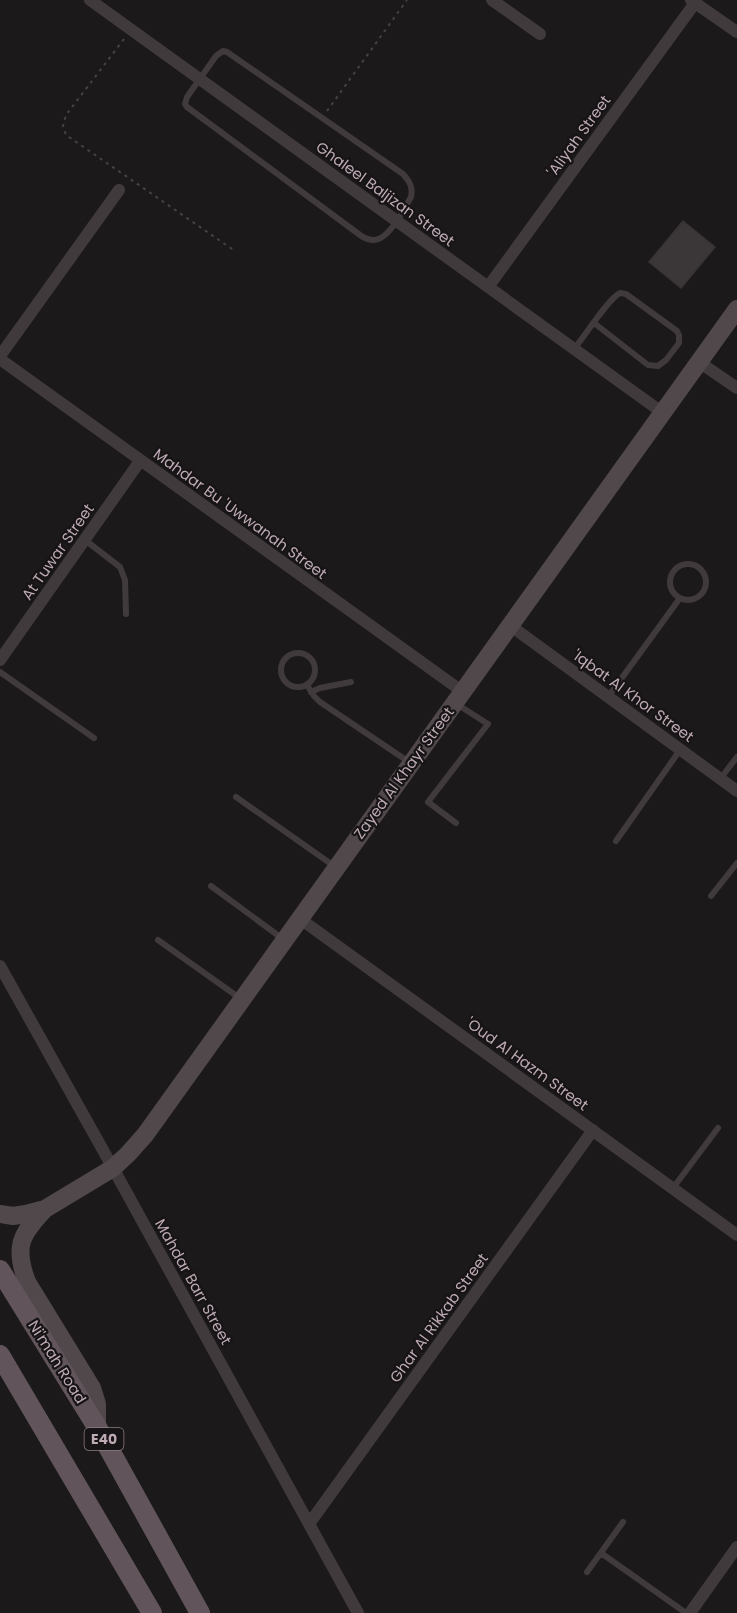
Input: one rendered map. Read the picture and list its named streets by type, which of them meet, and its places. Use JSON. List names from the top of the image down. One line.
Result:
{"streets":{"main road":["Ni'mah Road","E40"],"street":["'Aliyah Street","Ghaleel Baljizan Street","Mahdar Bu 'Uwwanah Street","At Tuwar Street","'Iqbat Al Khor Street","Zayed Al Khayr Street","'Oud Al Hazm Street","Mahdar Barr Street","Ghar Al Rikkab Street"]},"crossings":[["'Aliyah Street","Ghaleel Baljizan Street"],["Ghaleel Baljizan Street","Zayed Al Khayr Street"],["Mahdar Bu 'Uwwanah Street","At Tuwar Street"],["Mahdar Bu 'Uwwanah Street","Zayed Al Khayr Street"],["'Iqbat Al Khor Street","Zayed Al Khayr Street"],["Zayed Al Khayr Street","'Oud Al Hazm Street"],["Zayed Al Khayr Street","Mahdar Barr Street"],["'Oud Al Hazm Street","Ghar Al Rikkab Street"],["Mahdar Barr Street","Ghar Al Rikkab Street"]]}
